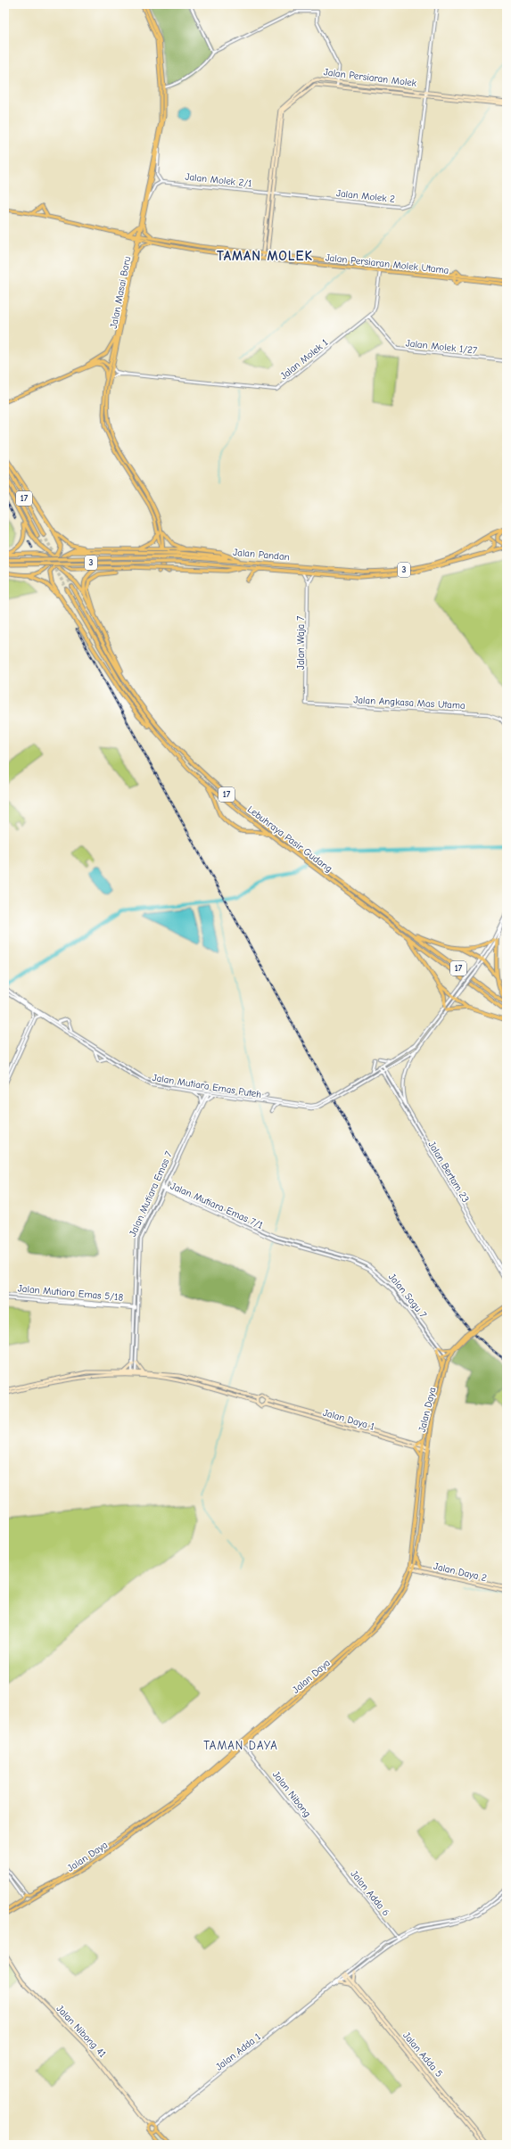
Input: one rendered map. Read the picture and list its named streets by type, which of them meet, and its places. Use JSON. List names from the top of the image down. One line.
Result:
{"streets":{"highway":["17","Jalan Pandan","3","Lebuhraya Pasir Gudang"],"main road":["Jalan Persiaran Molek","Jalan Persiaran Molek Utama","Jalan Masai Baru","Jalan Daya","Jalan Daya 1","Jalan Daya 2","Jalan Nibong 41","Jalan Adda 5"],"street":["Jalan Molek 2/1","Jalan Molek 2","Jalan Molek 1/27","Jalan Molek 1","Jalan Waja 7","Jalan Angkasa Mas Utama","Jalan Mutiara Emas Puteh","Jalan Bertam 23","Jalan Mutiara Emas 7","Jalan Mutiara Emas 7/1","Jalan Mutiara Emas 5/18","Jalan Sagu 7","Jalan Nibong","Jalan Adda 6","Jalan Adda 1"]},"crossings":[["Jalan Persiaran Molek","Jalan Molek 2/1"],["Jalan Persiaran Molek","Jalan Molek 2"],["Jalan Persiaran Molek","Jalan Persiaran Molek Utama"],["Jalan Molek 2/1","Jalan Molek 2"],["Jalan Persiaran Molek Utama","Jalan Masai Baru"],["Jalan Persiaran Molek Utama","Jalan Molek 1"],["Jalan Masai Baru","Jalan Molek 1"],["Jalan Molek 1/27","Jalan Molek 1"],["Jalan Waja 7","Jalan Angkasa Mas Utama"],["Jalan Mutiara Emas Puteh","Jalan Bertam 23"],["Jalan Mutiara Emas Puteh","Jalan Mutiara Emas 7"],["Jalan Mutiara Emas 7","Jalan Mutiara Emas 7/1"],["Jalan Mutiara Emas 7","Jalan Mutiara Emas 5/18"],["Jalan Mutiara Emas 7/1","Jalan Sagu 7"],["Jalan Daya","Jalan Daya 1"],["Jalan Daya","Jalan Daya 2"],["Jalan Daya","Jalan Nibong"],["Jalan Nibong","Jalan Adda 6"],["Jalan Adda 6","Jalan Adda 1"],["Jalan Adda 1","Jalan Adda 5"]],"districts":["TAMAN MOLEK","TAMAN DAYA"]}
